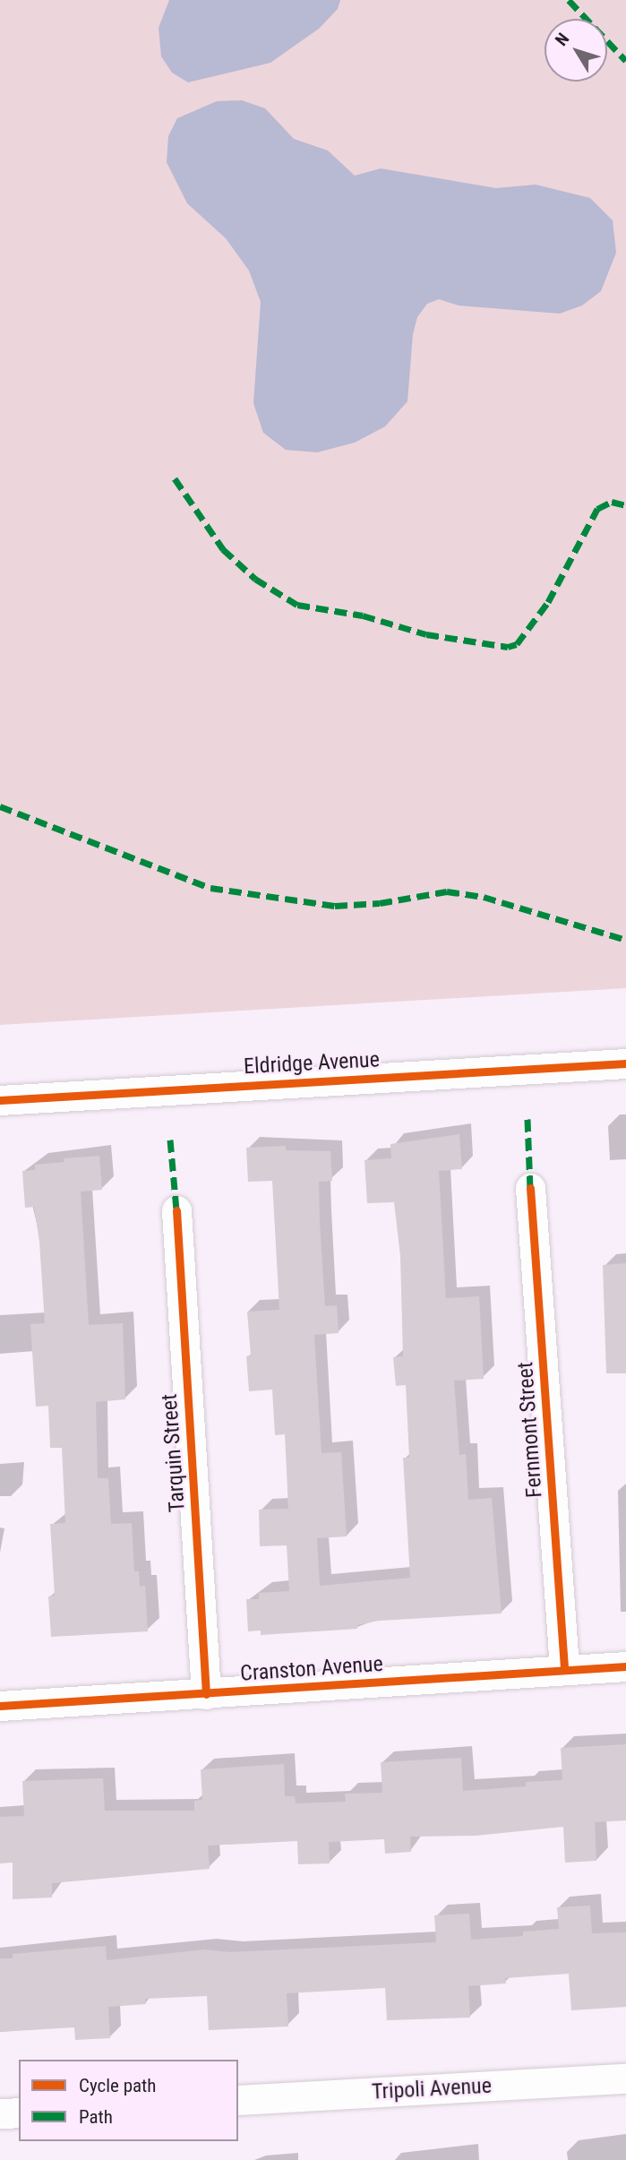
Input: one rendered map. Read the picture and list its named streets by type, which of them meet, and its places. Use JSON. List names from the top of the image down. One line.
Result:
{"streets":{"street":["Eldridge Avenue","Fernmont Street","Tarquin Street","Cranston Avenue","Tripoli Avenue"]},"crossings":[["Fernmont Street","Cranston Avenue"],["Tarquin Street","Cranston Avenue"]],"legend":["Cycle path","Path"],"north":"top left"}
